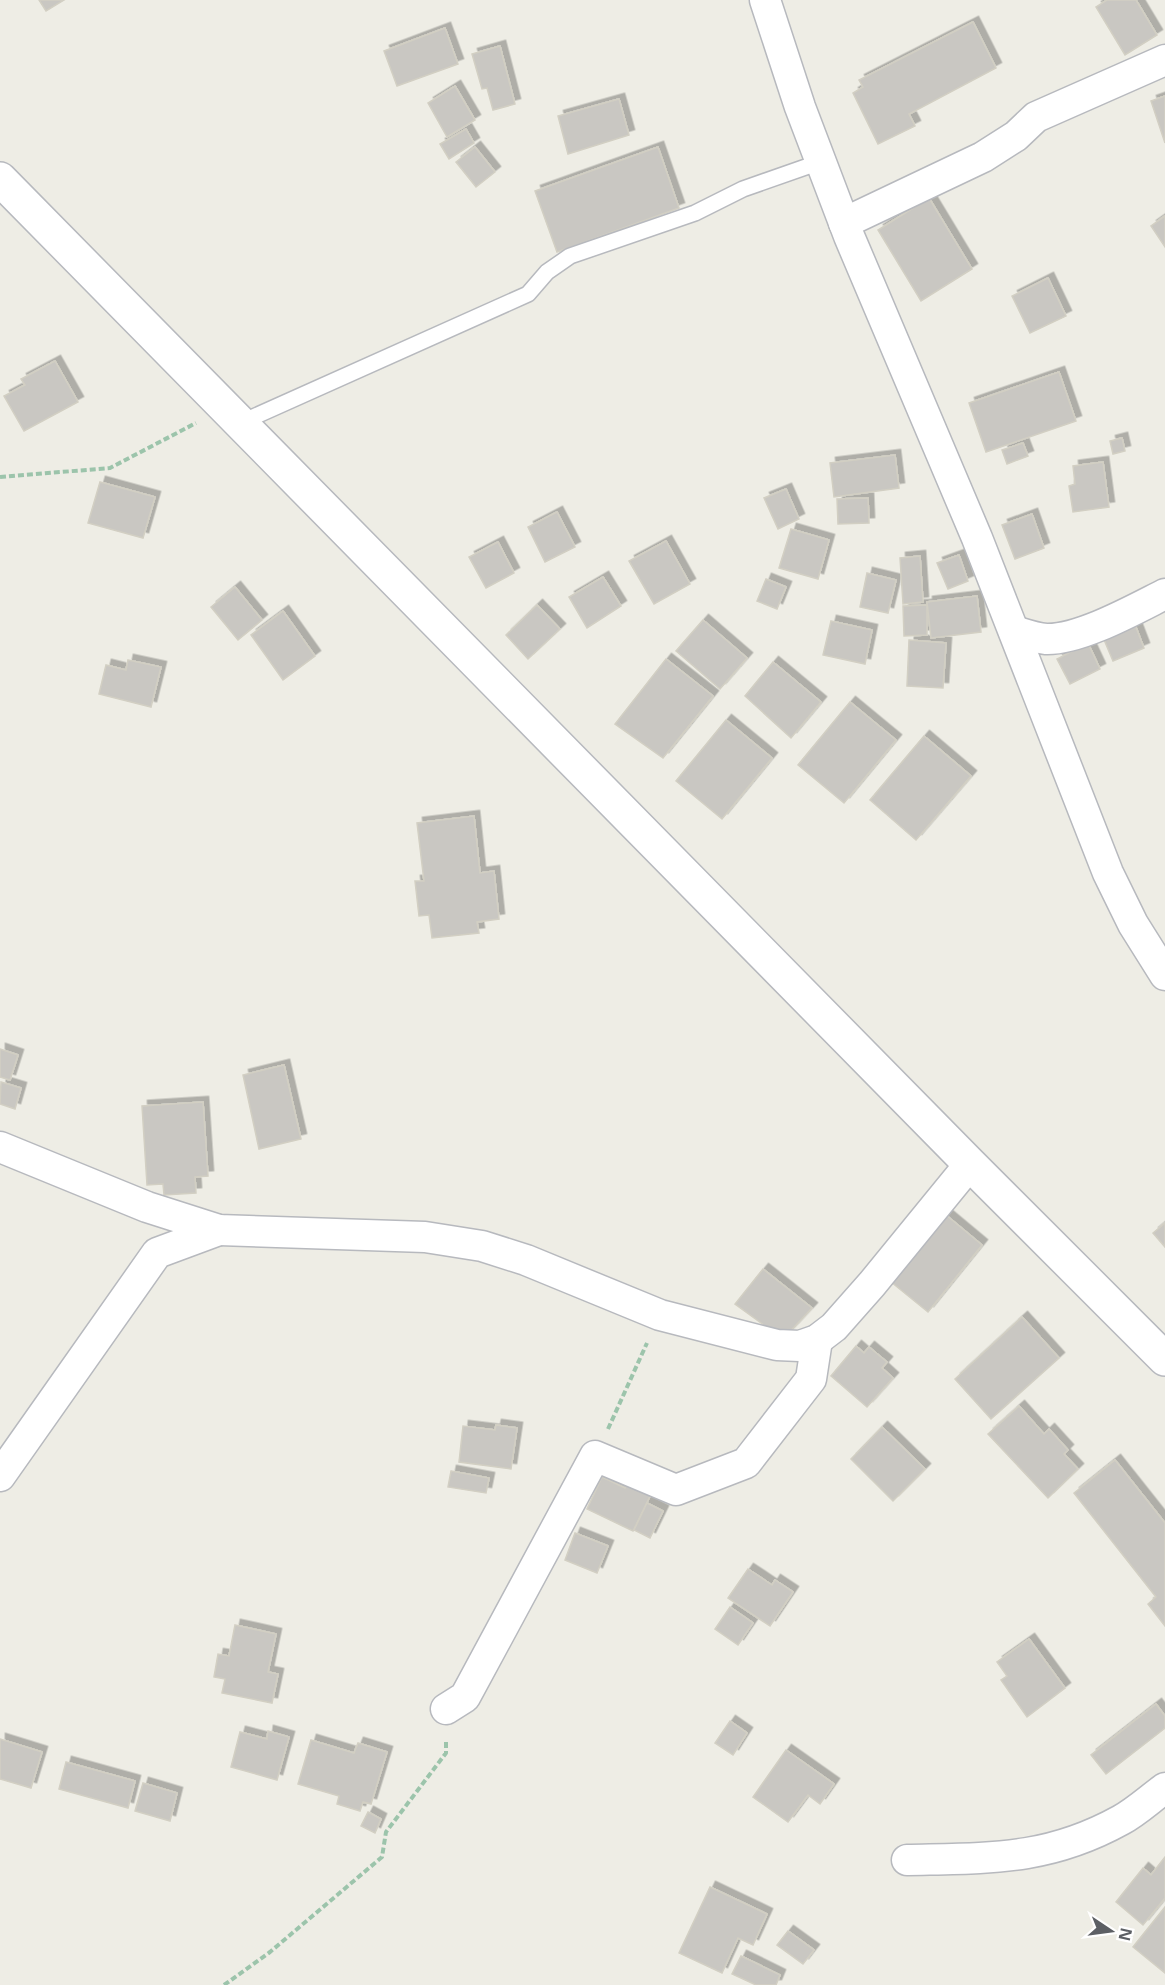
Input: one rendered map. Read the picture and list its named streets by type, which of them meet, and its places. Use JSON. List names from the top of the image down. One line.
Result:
{"north":"right"}
